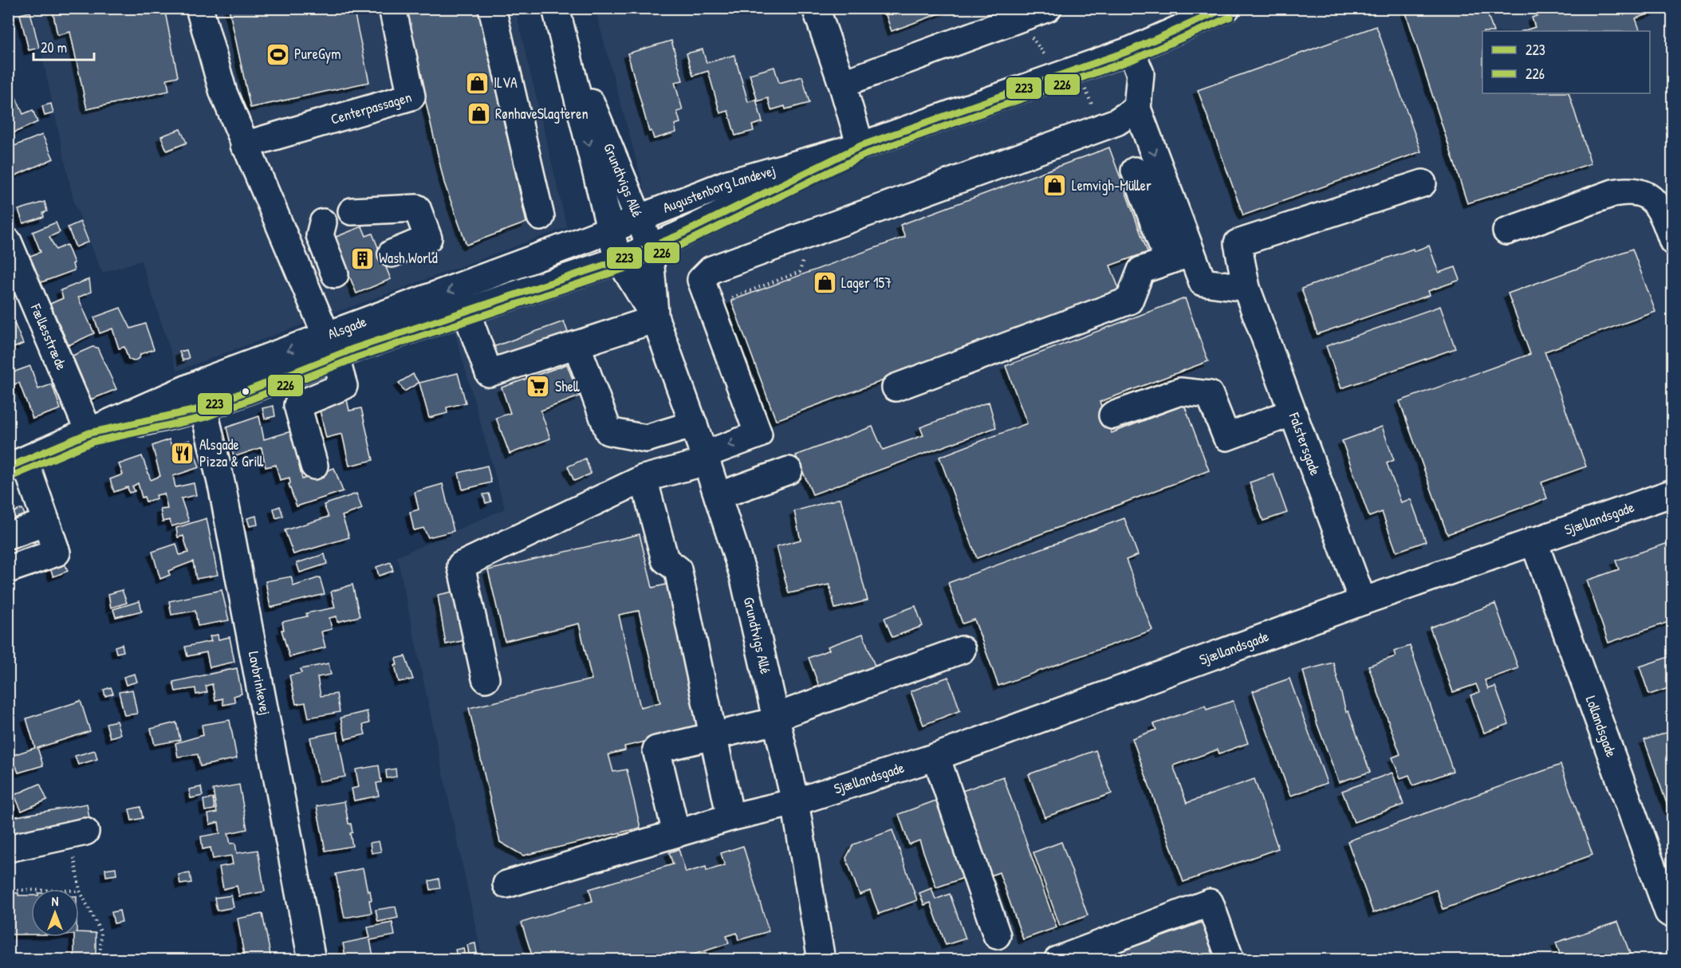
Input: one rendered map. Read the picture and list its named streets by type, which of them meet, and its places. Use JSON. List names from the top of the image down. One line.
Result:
{"streets":{"street":["Centerpassagen","Grundtvigs Allé","Augustenborg Landevej","Alsgade","Fællesstræde","Falstersgade","Sjællandsgade","Lavbrinkevej","Lollandsgade"]},"crossings":[["Grundtvigs Allé","Augustenborg Landevej"],["Grundtvigs Allé","Alsgade"],["Grundtvigs Allé","Sjællandsgade"],["Augustenborg Landevej","Alsgade"],["Alsgade","Fællesstræde"],["Alsgade","Lavbrinkevej"],["Falstersgade","Sjællandsgade"],["Sjællandsgade","Lollandsgade"]],"places":{"sports":["PureGym"],"shop":["ILVA","RønhaveSlagteren","Lemvigh-Müller","Lager 157"],"building":["Wash World"],"supermarket":["Shell"],"restaurant":["Alsgade Pizza & Grill"]},"lines":["transit line 223","transit line 226"],"legend":["223","226"],"scale_bar":"20 m","north":"top"}
